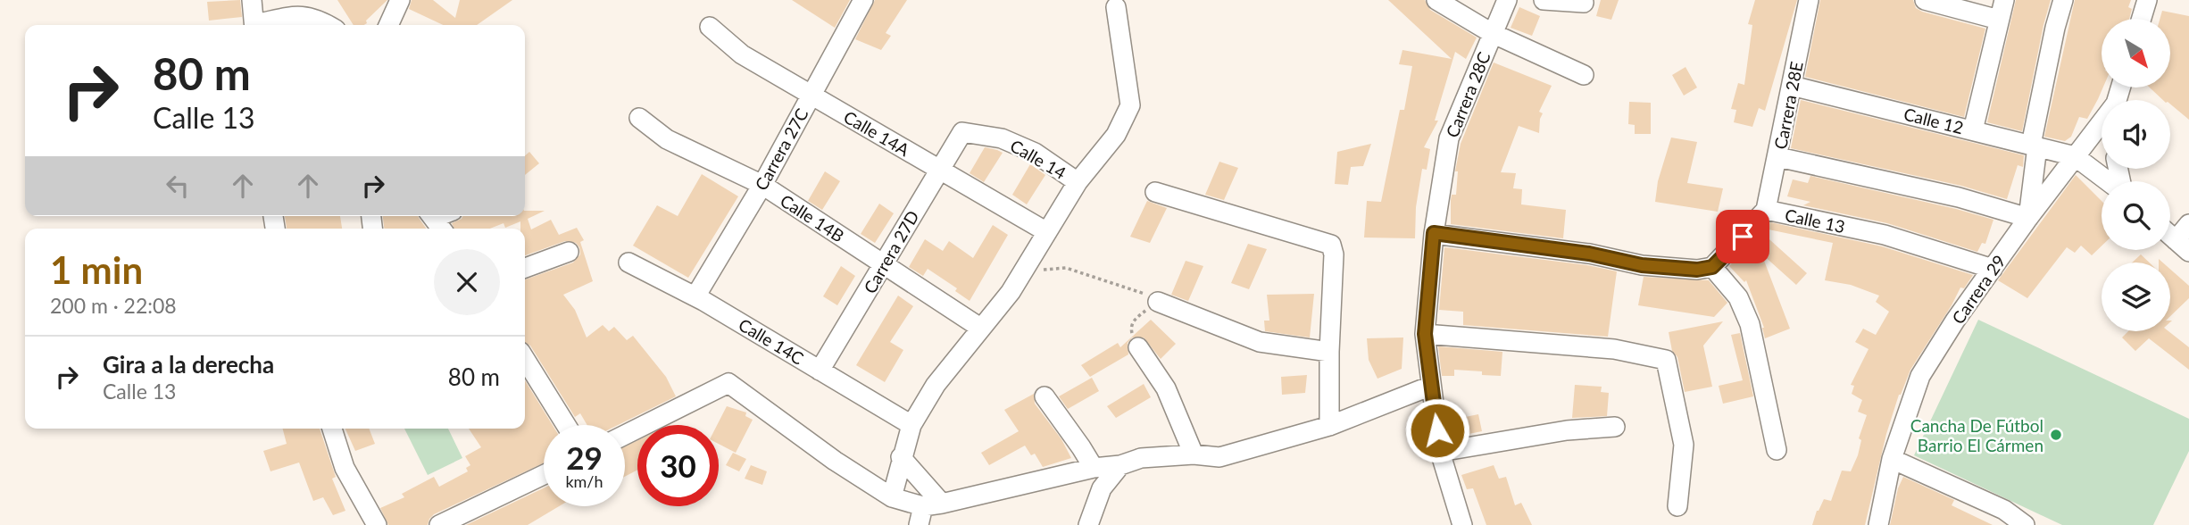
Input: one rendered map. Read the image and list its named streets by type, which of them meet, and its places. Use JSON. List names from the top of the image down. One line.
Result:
{"streets":{"street":["Carrera 28C","Carrera 28E","Calle 12","Calle 14A","Carrera 27C","Calle 14","Calle 14B","Calle 13","Carrera 27D","Carrera 29","Calle 14C"]},"crossings":[["Carrera 28E","Calle 12"],["Carrera 28E","Calle 13"],["Calle 12","Carrera 29"],["Calle 14A","Carrera 27C"],["Calle 14A","Carrera 27D"],["Carrera 27C","Calle 14B"],["Carrera 27C","Calle 14C"],["Calle 14","Carrera 27D"],["Calle 14B","Carrera 27D"],["Calle 13","Carrera 29"],["Carrera 27D","Calle 14C"]],"places":["Cancha De Fútbol Barrio El Cármen"],"north":"bottom right","page":{"turn":["80 m","Calle 13"],"heading":["1 min","200 m · 22:08"],"list":[{"name":"Gira a la derecha","note":"Calle 13","value":"80 m"}],"speed":"29 km/h","limit":"30"}}
